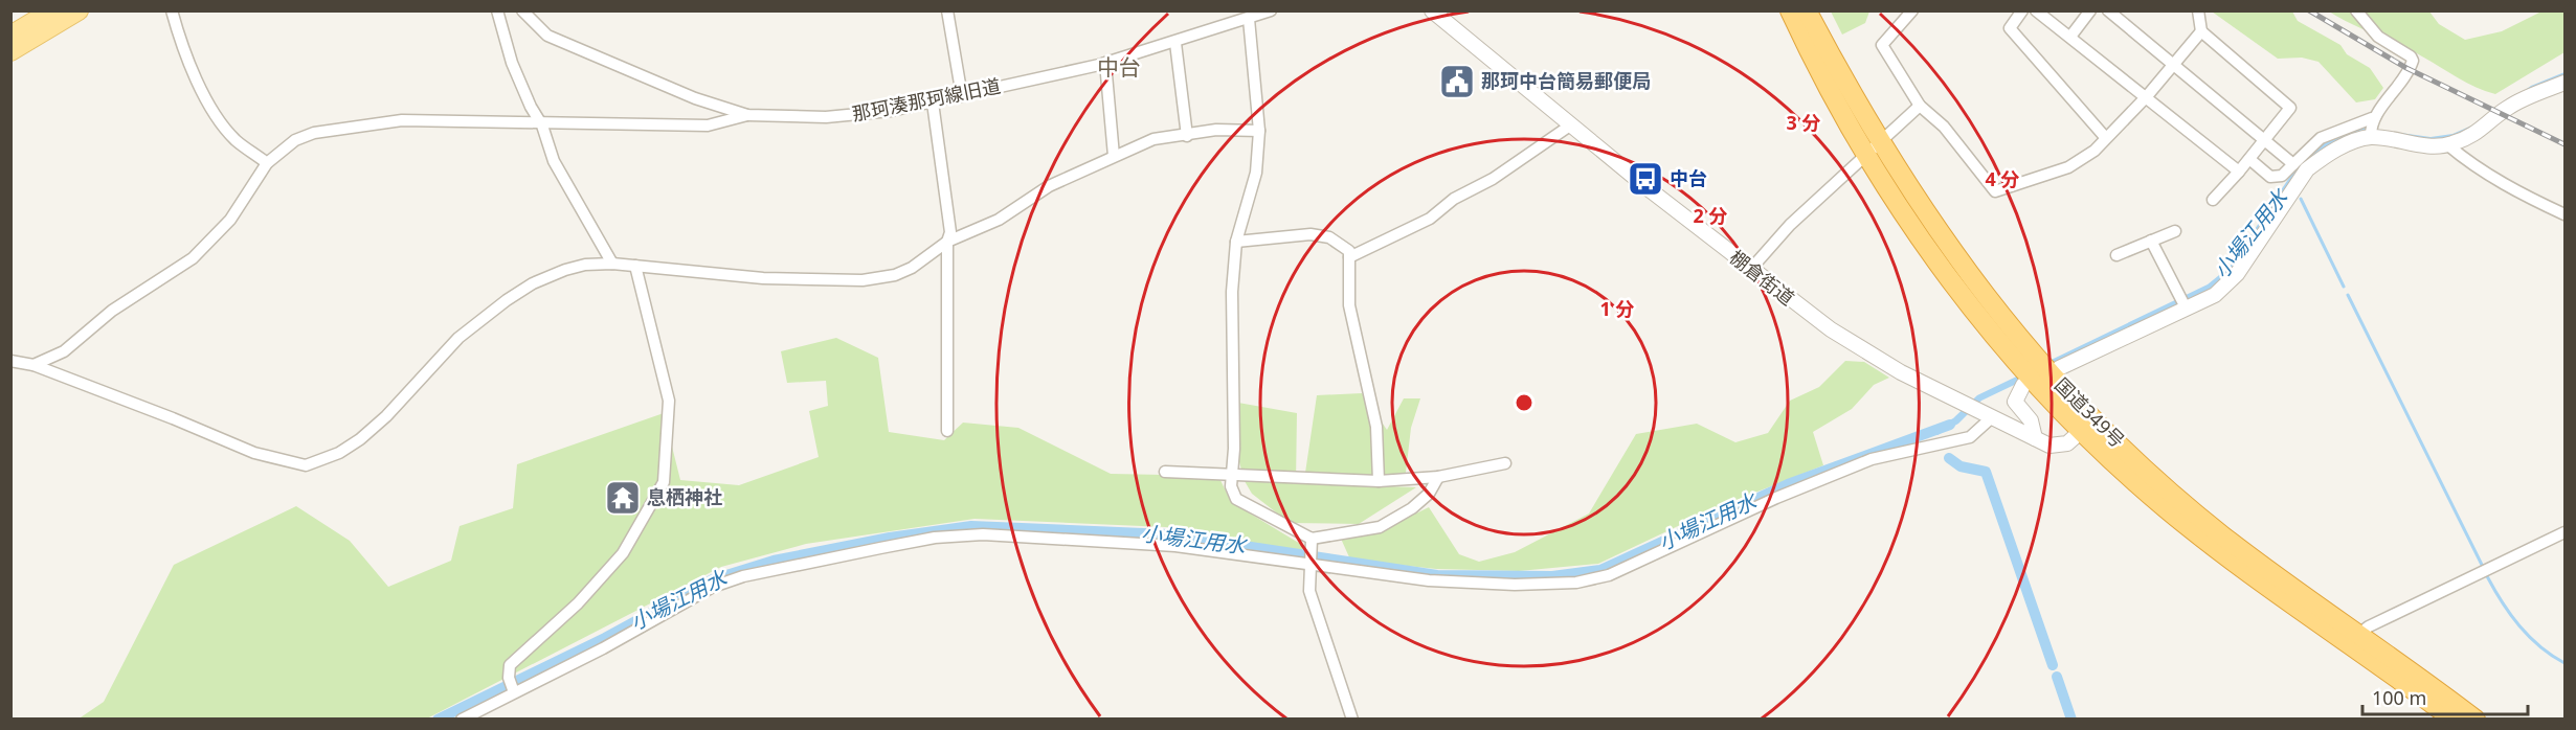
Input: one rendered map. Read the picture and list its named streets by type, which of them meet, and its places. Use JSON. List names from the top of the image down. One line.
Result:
{"streets":{"highway":["国道349号"],"street":["那珂湊那珂線旧道","棚倉街道"]},"crossings":[["棚倉街道","国道349号"]],"districts":["中台"],"water":["小場江用水"],"places":{"public building":["那珂中台簡易郵便局"],"bus stop":["中台"],"temple":["息栖神社"]},"scale_bar":"100 m","rings":["3 分","4 分","2 分","1 分"]}
